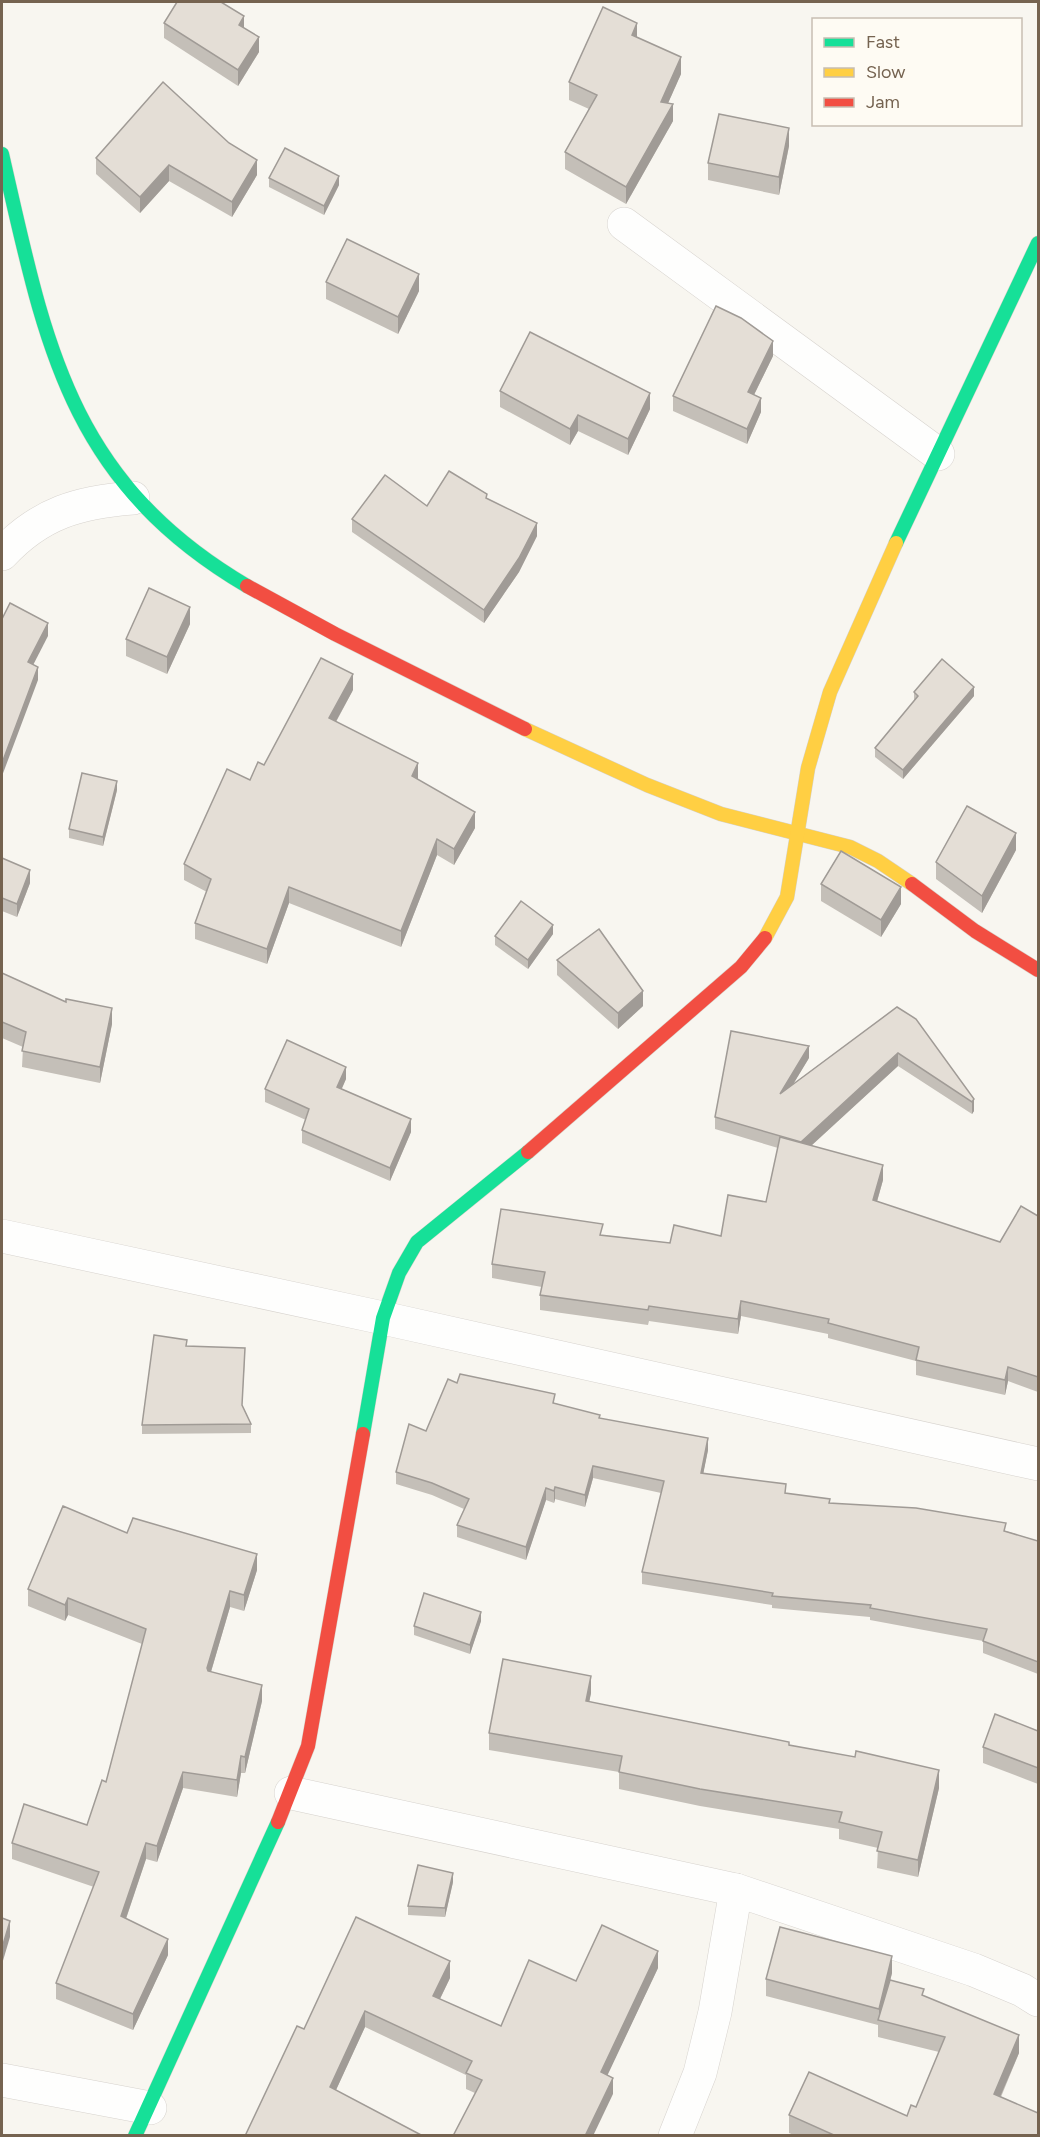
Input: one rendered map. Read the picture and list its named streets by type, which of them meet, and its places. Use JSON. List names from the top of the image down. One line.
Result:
{"legend":["Fast","Slow","Jam"]}
